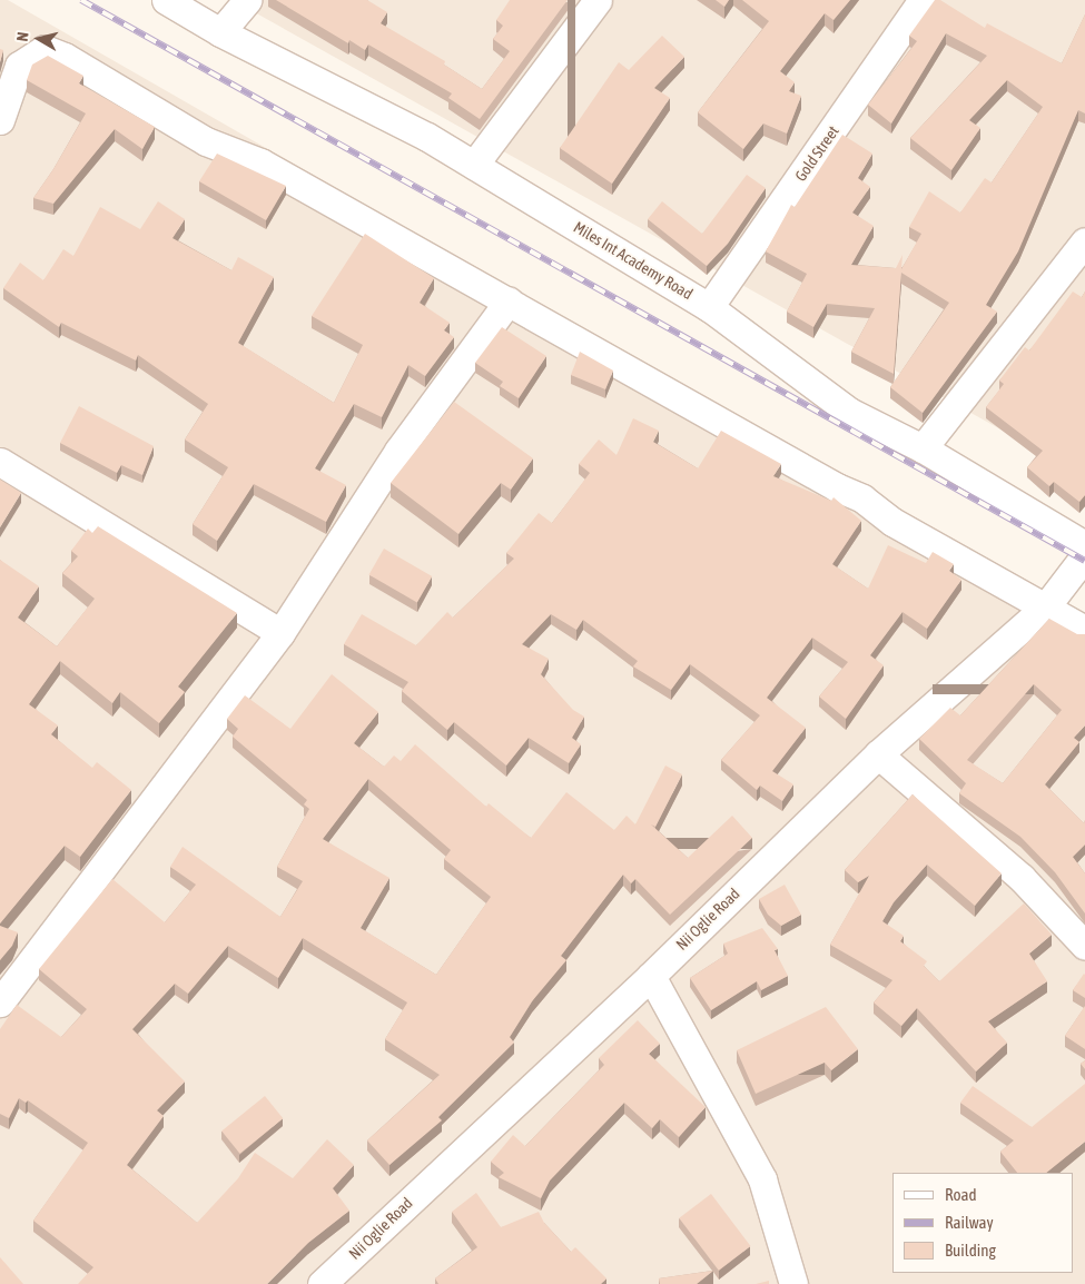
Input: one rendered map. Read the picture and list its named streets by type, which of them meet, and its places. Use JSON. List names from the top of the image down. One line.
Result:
{"streets":{"street":["Gold Street","Miles Int Academy Road","Nii Oglie Road"]},"crossings":[["Gold Street","Miles Int Academy Road"],["Miles Int Academy Road","Nii Oglie Road"]],"legend":["Road","Railway","Building"],"north":"left"}
